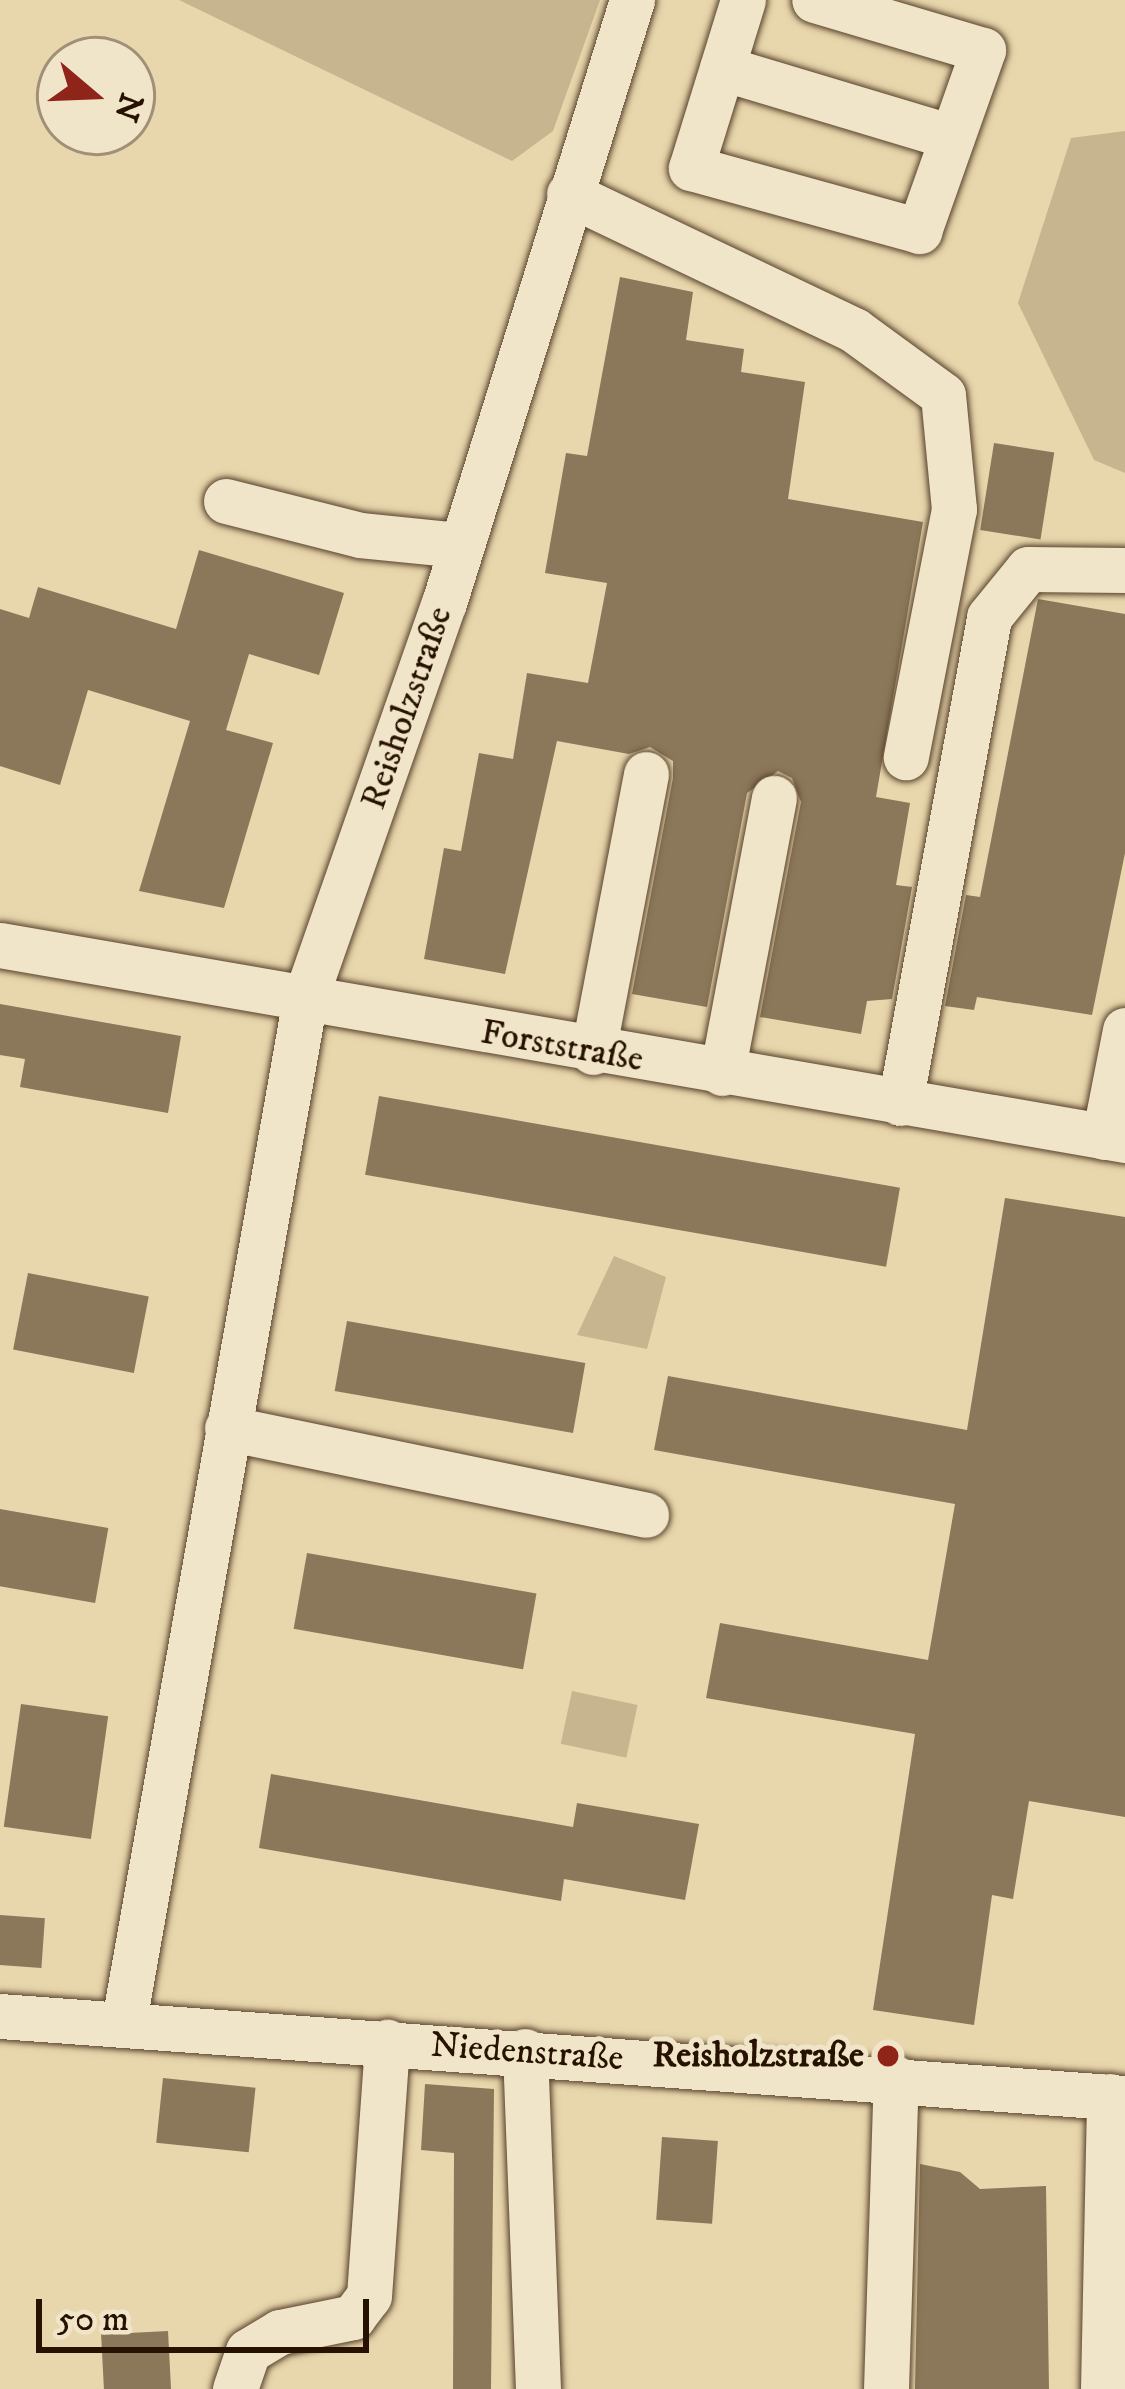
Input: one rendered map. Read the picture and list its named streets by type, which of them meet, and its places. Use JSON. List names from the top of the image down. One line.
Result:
{"streets":{"street":["Reisholzstraße","Forststraße","Niedenstraße"]},"crossings":[["Reisholzstraße","Forststraße"],["Reisholzstraße","Niedenstraße"]],"places":["Reisholzstraße"],"scale_bar":"50 m","north":"right"}
